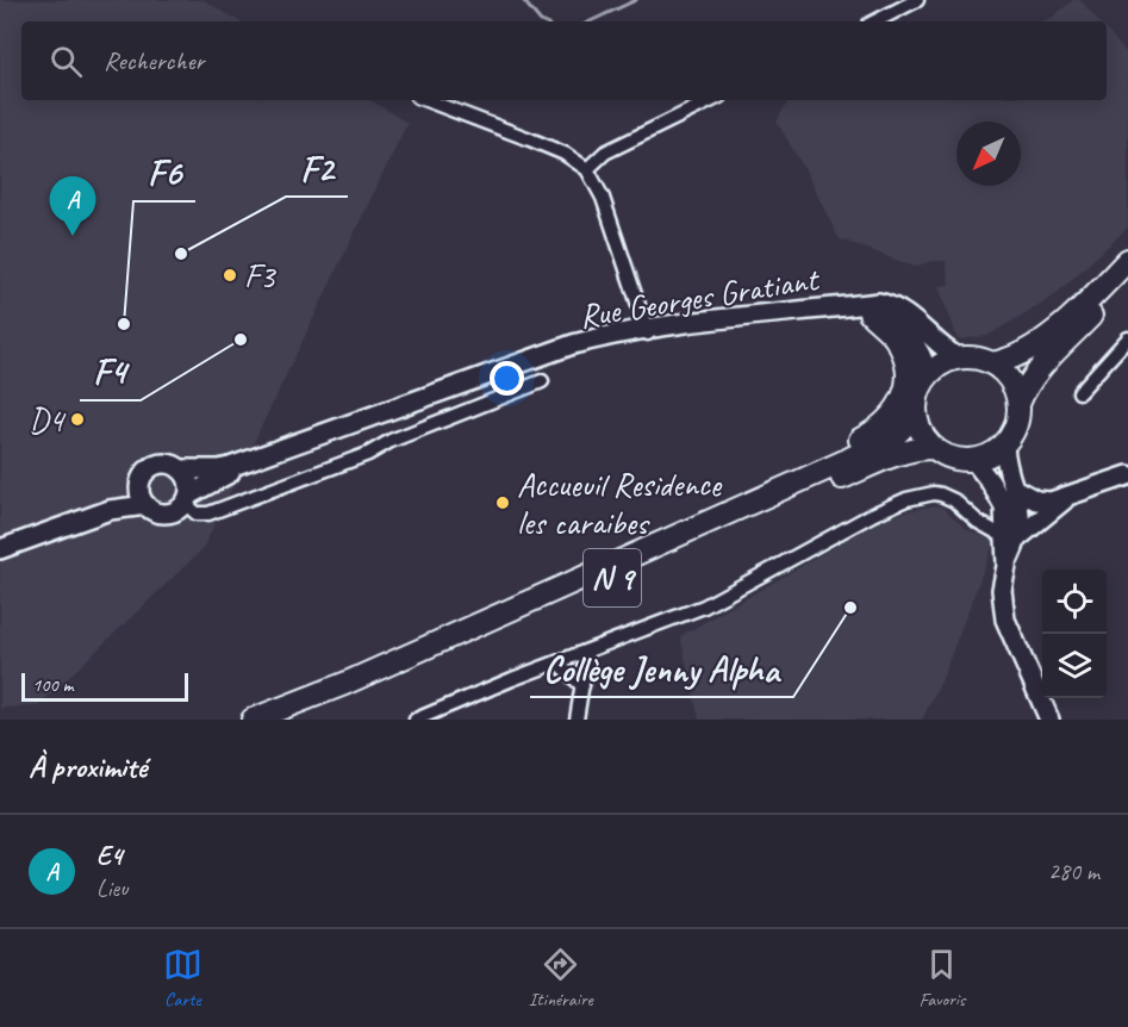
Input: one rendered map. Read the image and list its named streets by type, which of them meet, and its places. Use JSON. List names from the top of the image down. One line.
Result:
{"streets":{"main road":["Rue Georges Gratiant","N 9"]},"crossings":[["Rue Georges Gratiant","N 9"]],"places":["F2","F3","F6","F4","D4","Accueuil Residence les caraibes","Collège Jenny Alpha"],"scale_bar":"100 m","north":"bottom left","page":{"search":"Rechercher","pins":"A","scale":"100 m","heading":"À proximité","list":[{"mark":"A","name":"E4","note":"Lieu","value":"280 m"}],"nav":["Carte","Itinéraire","Favoris"]}}
